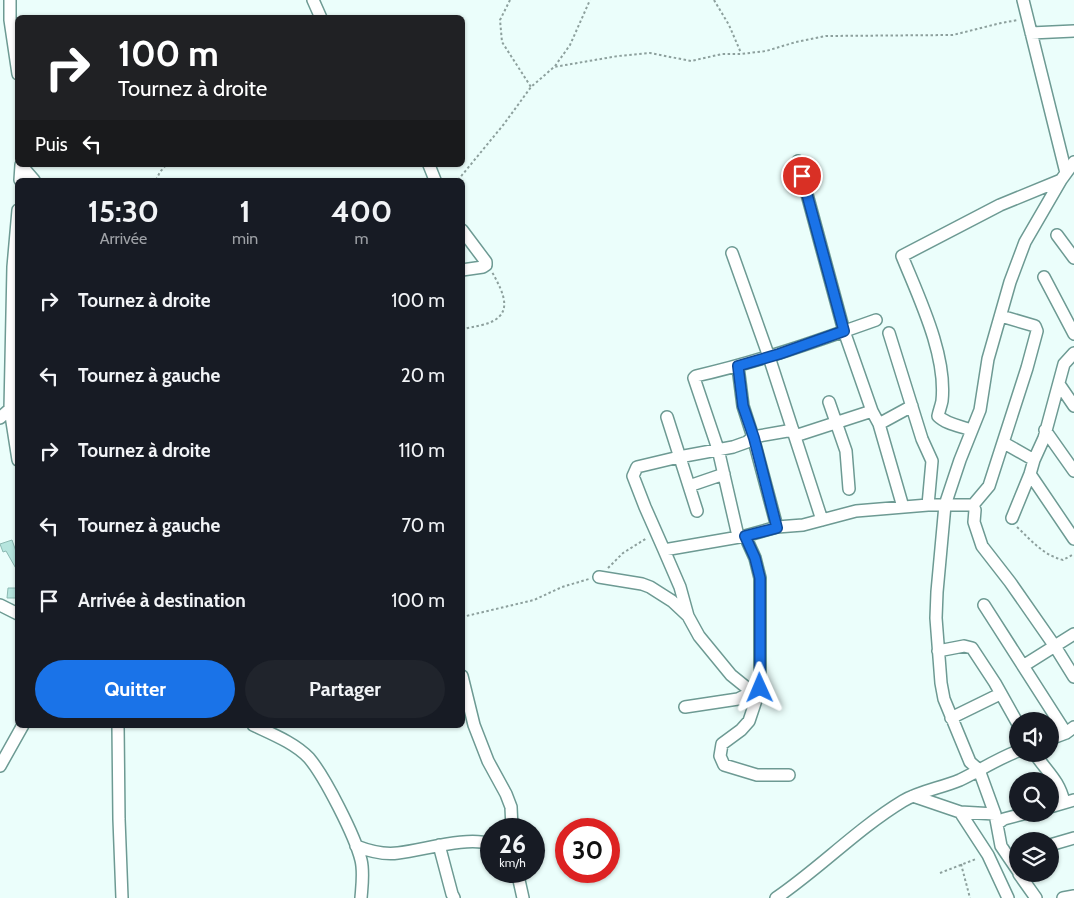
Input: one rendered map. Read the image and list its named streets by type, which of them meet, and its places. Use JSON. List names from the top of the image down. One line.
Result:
{"page":{"turn":["100 m","Tournez à droite"],"then":"Puis","eta":["15:30","Arrivée","1","min","400","m"],"list":[{"name":"Tournez à droite","value":"100 m"},{"name":"Tournez à gauche","value":"20 m"},{"name":"Tournez à droite","value":"110 m"},{"name":"Tournez à gauche","value":"70 m"},{"name":"Arrivée à destination","value":"100 m"}],"buttons":["Quitter","Partager"],"speed":"26 km/h","limit":"30"}}
